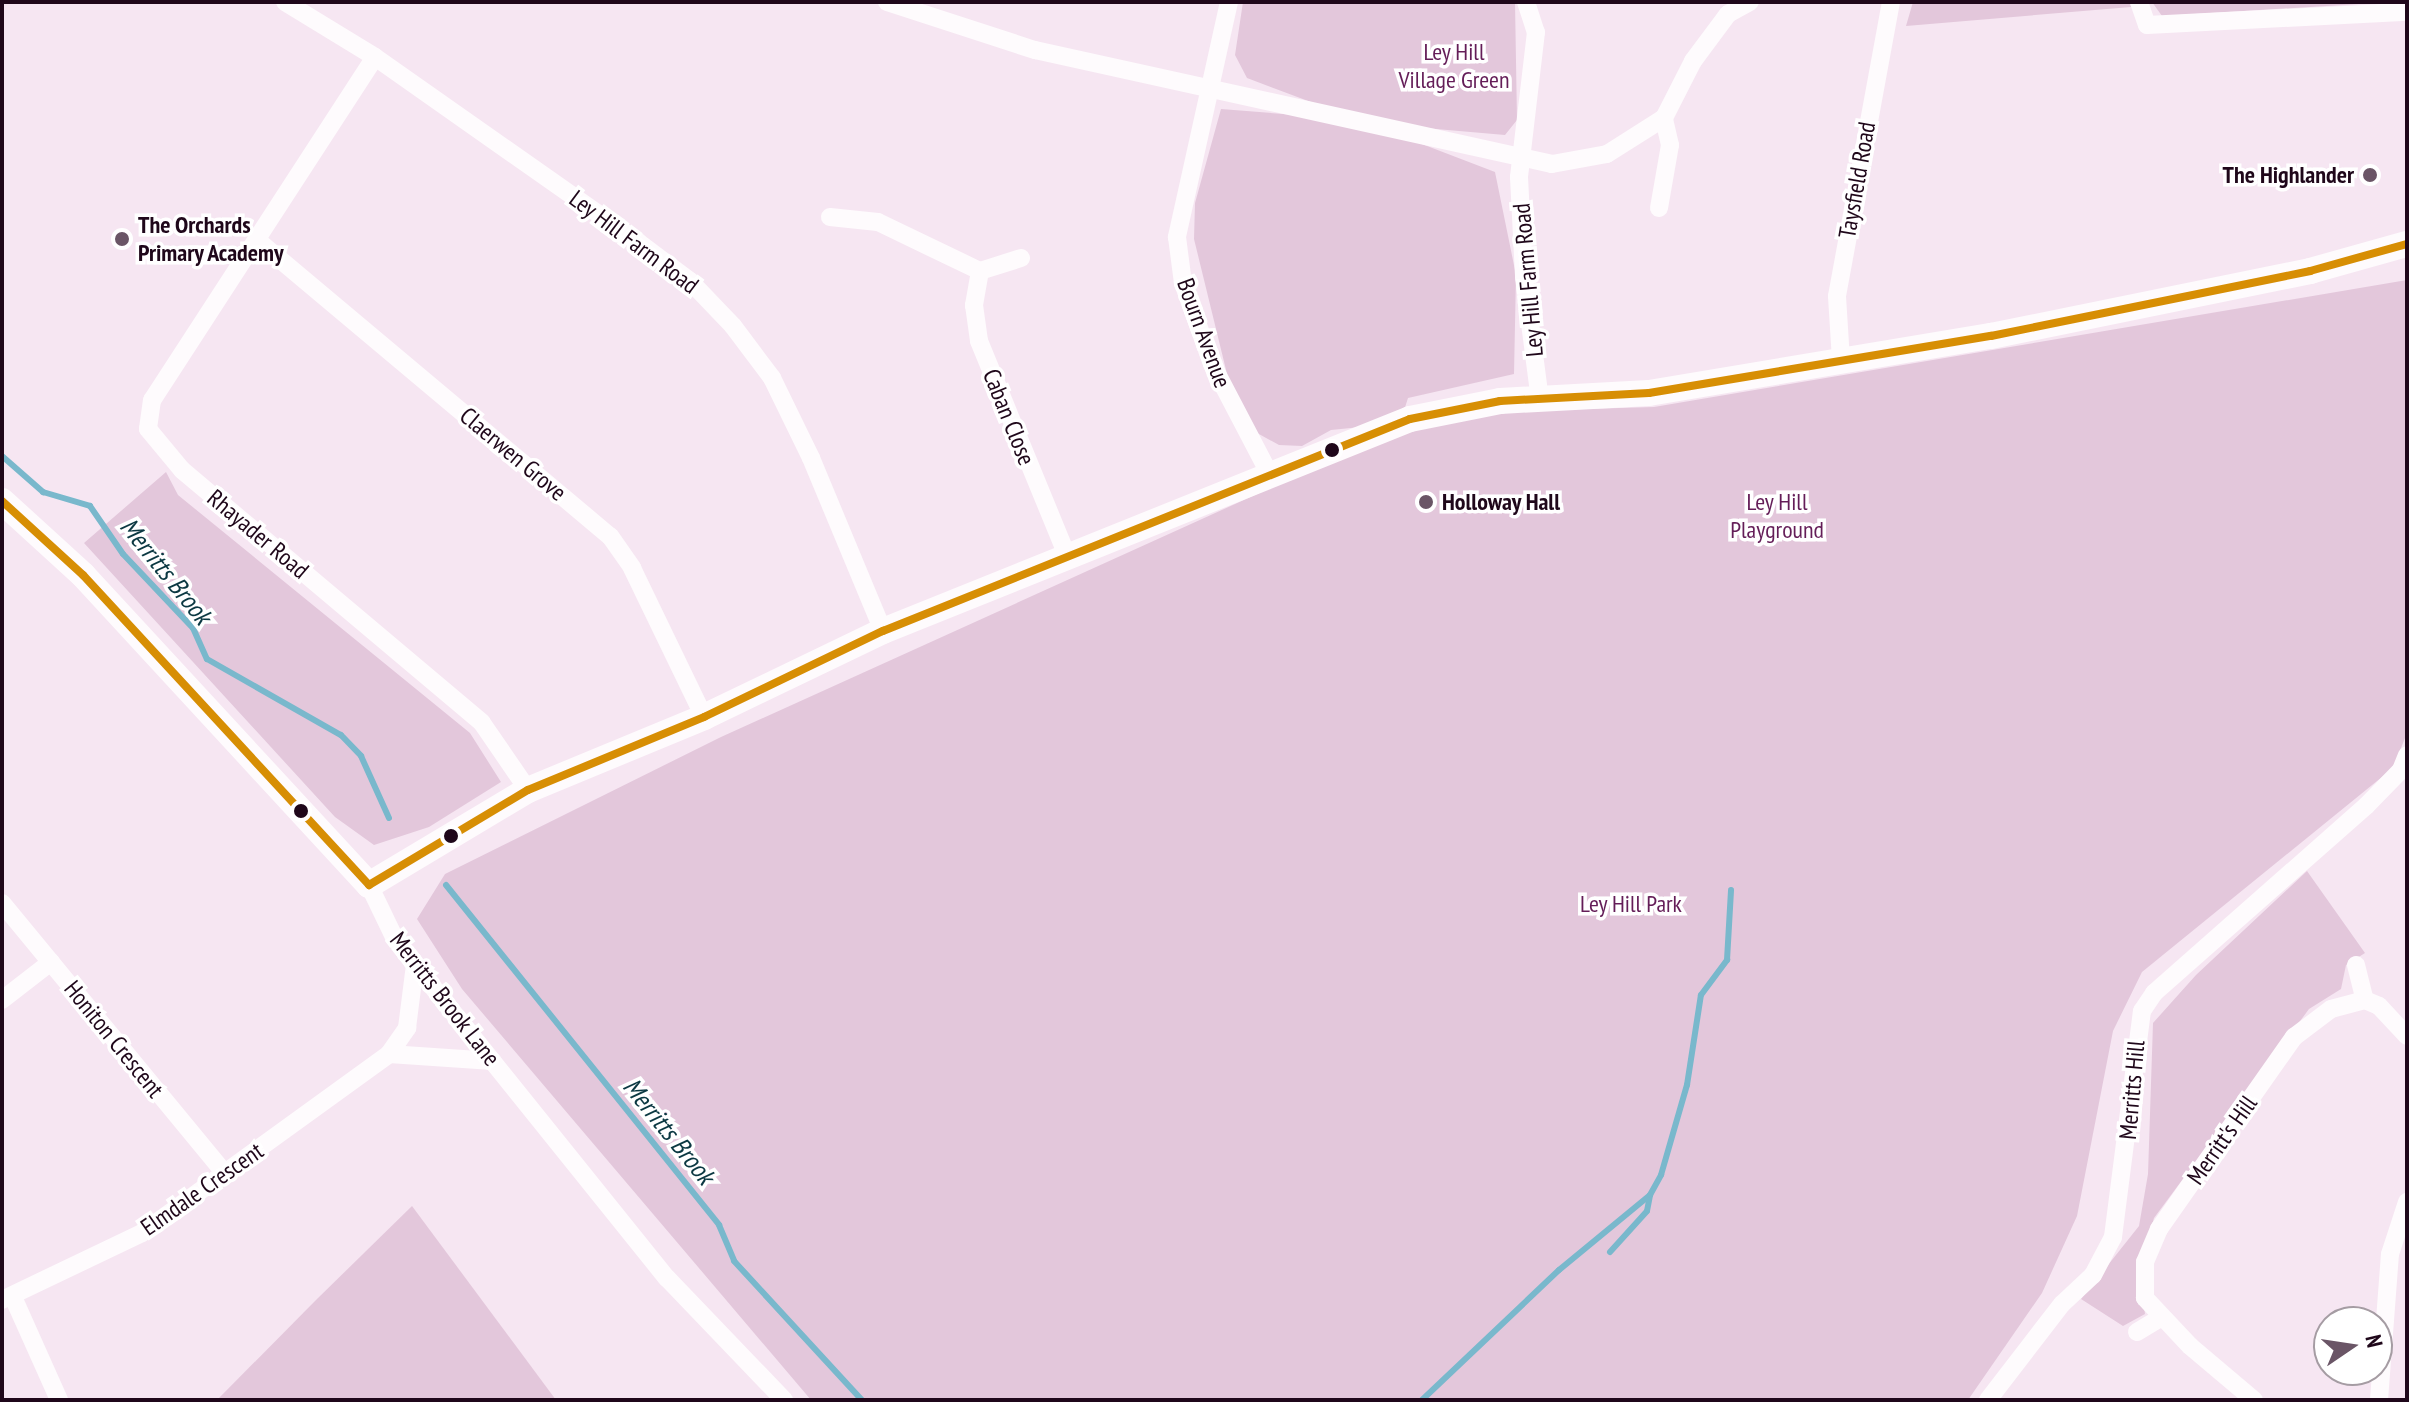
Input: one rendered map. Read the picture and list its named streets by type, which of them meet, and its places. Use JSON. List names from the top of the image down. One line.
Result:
{"streets":{"street":["Taysfield Road","Ley Hill Farm Road","Bourn Avenue","Caban Close","Claerwen Grove","Rhayader Road","Merritts Brook Lane","Honiton Crescent","Merritts Hill","Merritt's Hill","Elmdale Crescent"]},"crossings":[["Ley Hill Farm Road","Rhayader Road"],["Claerwen Grove","Rhayader Road"],["Merritts Brook Lane","Elmdale Crescent"],["Honiton Crescent","Elmdale Crescent"]],"water":["Merritts Brook"],"parks":["Ley Hill Village Green","Ley Hill Playground","Ley Hill Park"],"places":["The Highlander","The Orchards Primary Academy","Holloway Hall"],"north":"right"}
